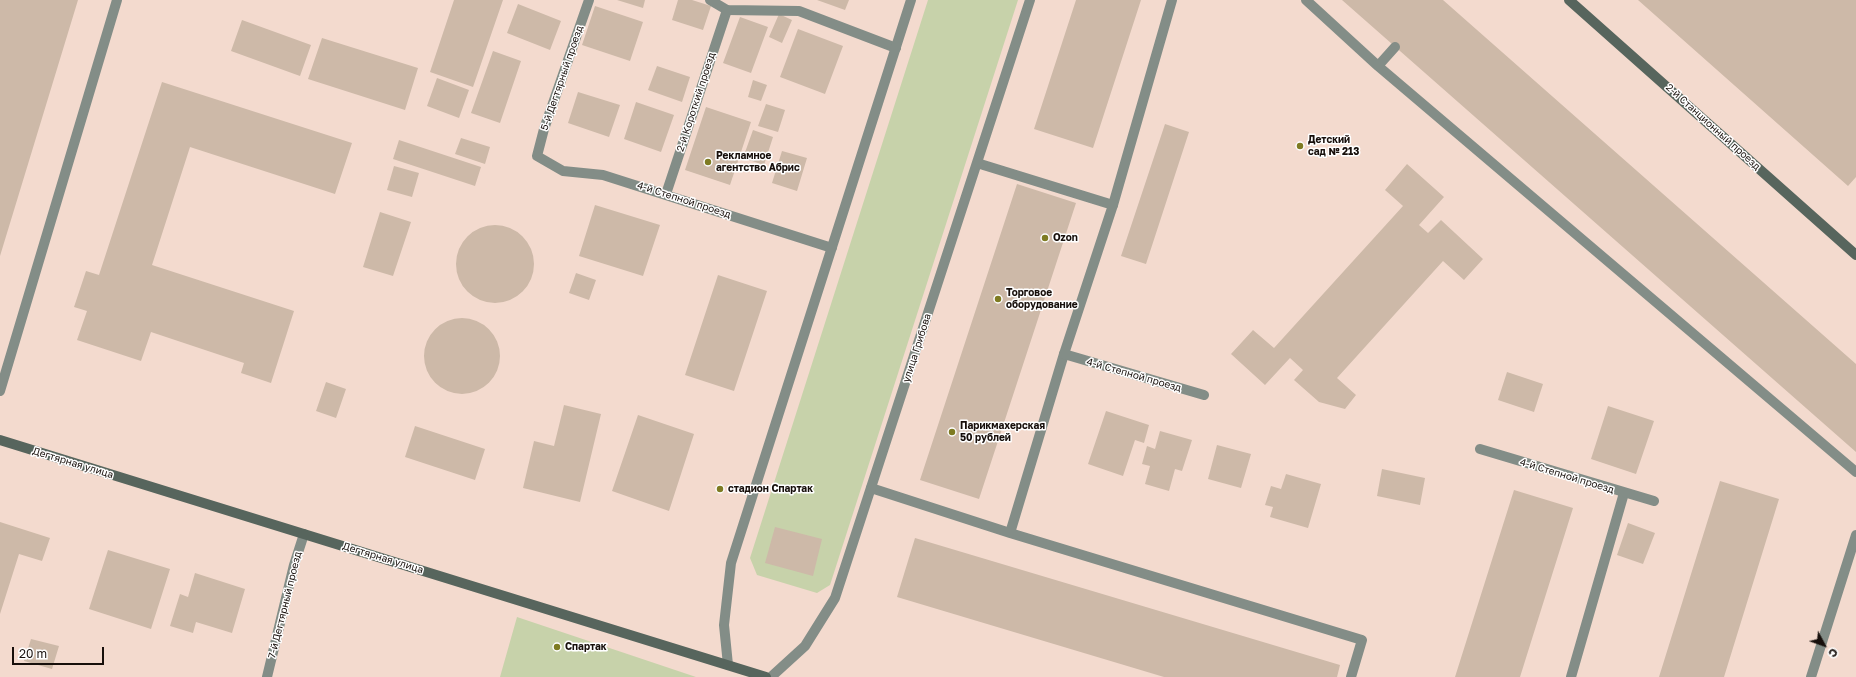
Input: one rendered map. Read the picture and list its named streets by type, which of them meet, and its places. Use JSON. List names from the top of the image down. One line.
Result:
{"streets":{"main road":["2-й Станционный проезд","Дегтярная улица"],"street":["5-й Дегтярный проезд","2-й Короткий проезд","4-й Степной проезд","улица Грибова","7-й Дегтярный проезд"]},"crossings":[["5-й Дегтярный проезд","4-й Степной проезд"],["2-й Короткий проезд","4-й Степной проезд"],["Дегтярная улица","7-й Дегтярный проезд"]],"places":["Детский сад № 213","Рекламное агентство Абрис","Ozon","Торговое оборудование","Парикмахерская 50 рублей","стадион Спартак","Спартак"],"scale_bar":"20 m","north":"bottom right"}
